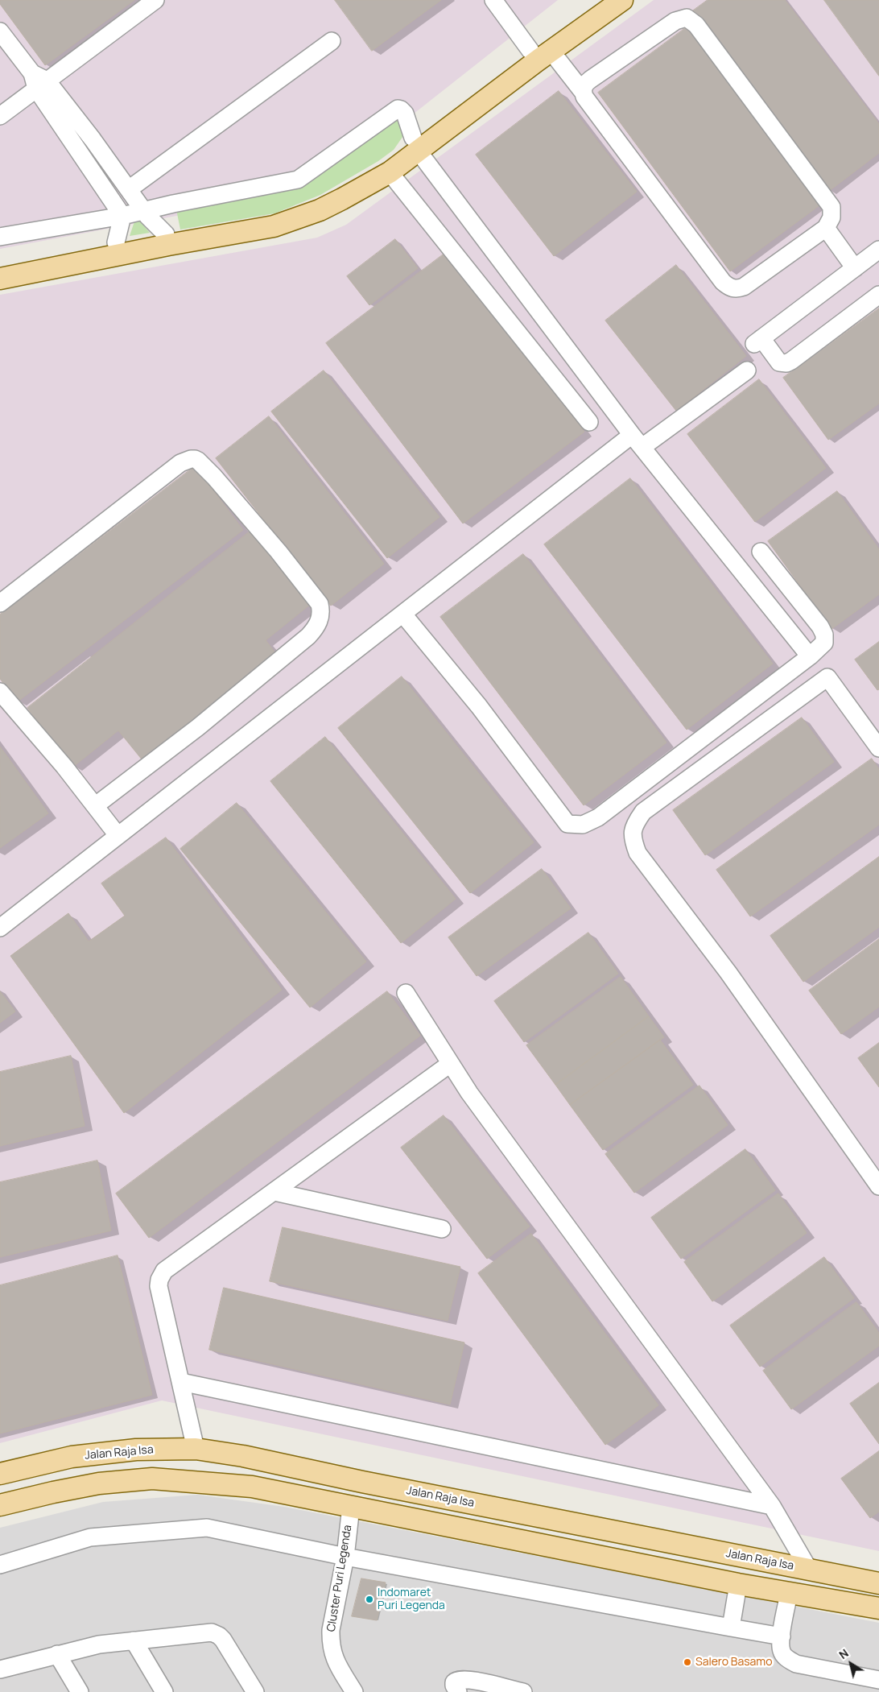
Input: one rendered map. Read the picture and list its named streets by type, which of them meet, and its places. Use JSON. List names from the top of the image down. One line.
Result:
{"streets":{"main road":["Jalan Raja Isa"],"street":["Cluster Puri Legenda"]},"places":["Indomaret Puri Legenda","Salero Basamo"],"north":"top left"}
